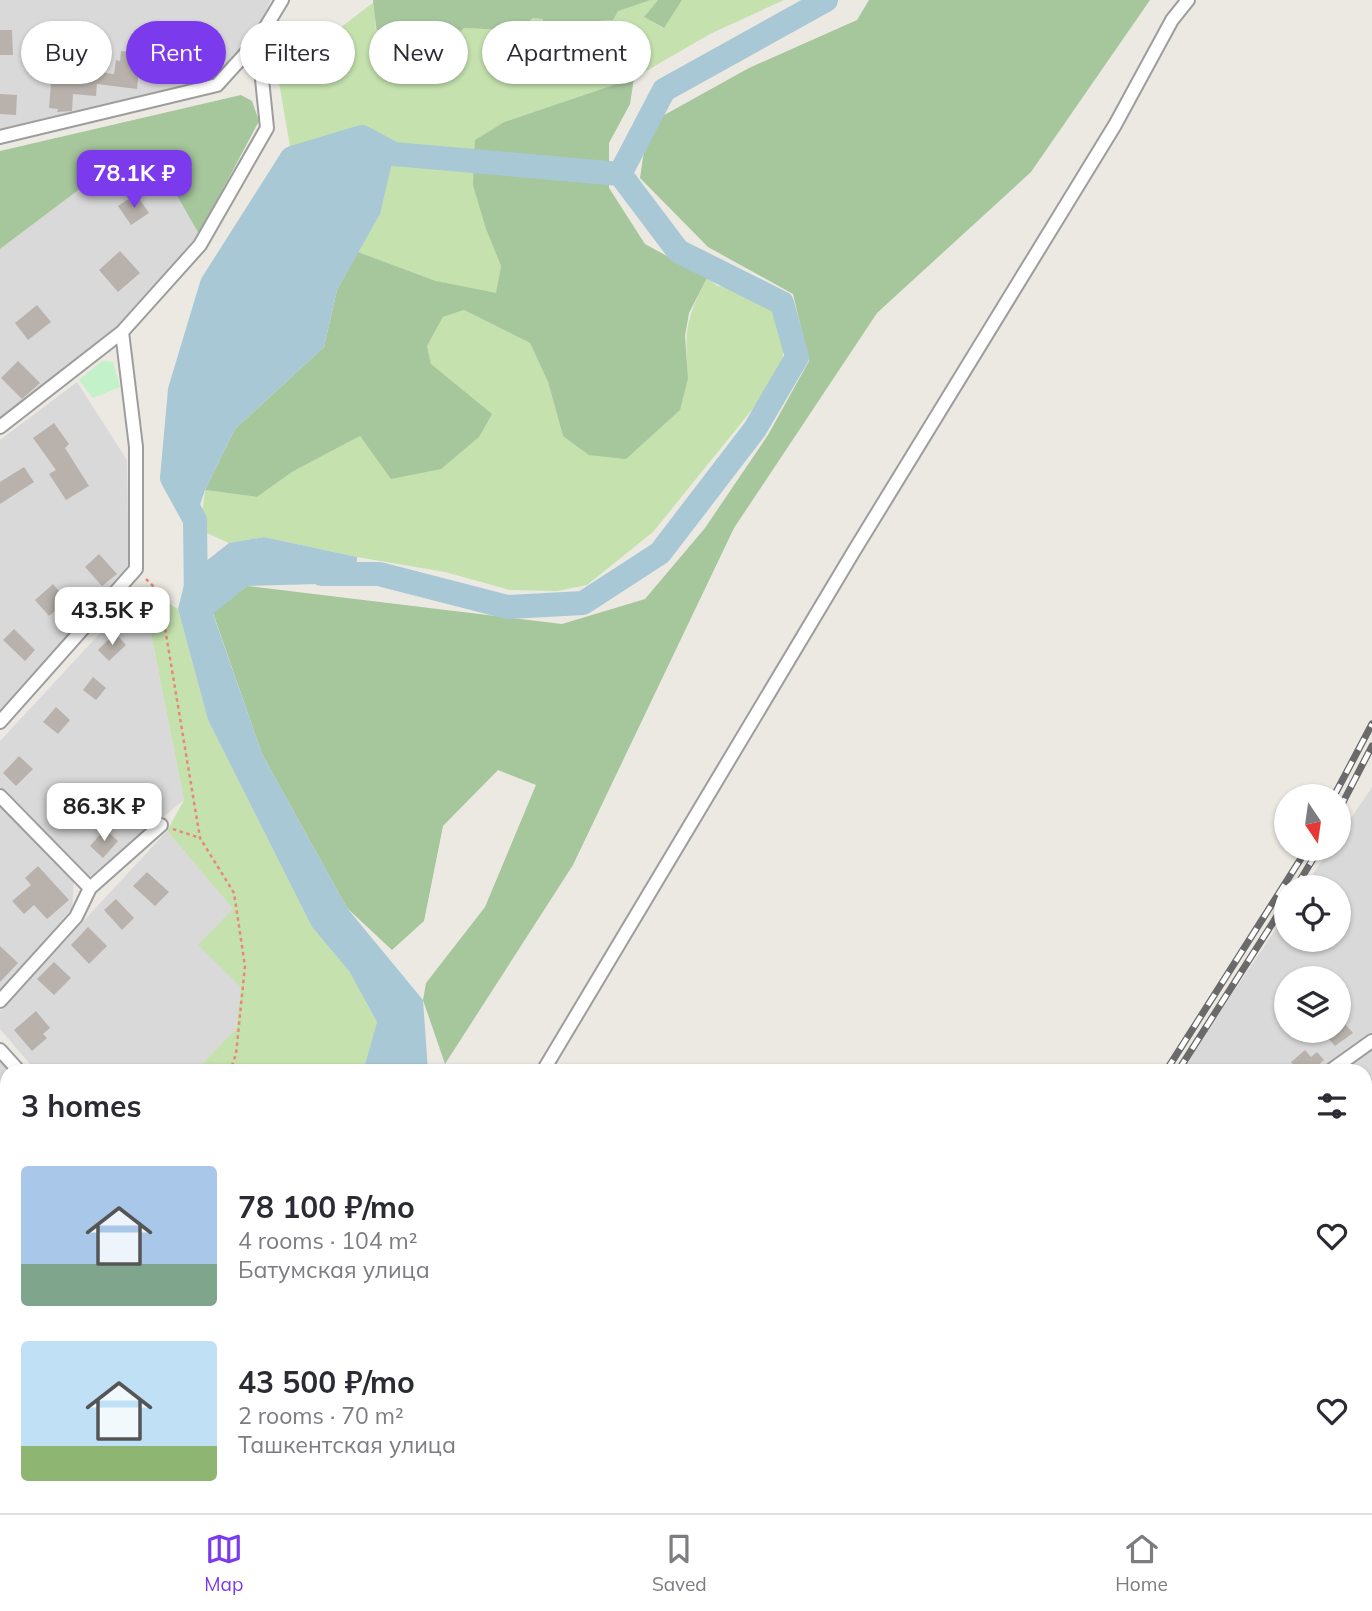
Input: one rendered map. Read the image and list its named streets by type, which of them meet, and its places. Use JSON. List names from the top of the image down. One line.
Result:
{"north":"bottom","page":{"chip":["Buy","Rent","Filters","New","Apartment"],"price":["78.1K ₽","43.5K ₽","86.3K ₽"],"heading":"3 homes","list":[{"name":"78 100 ₽/mo","note":"4 rooms · 104 m² · Батумская улица"},{"name":"43 500 ₽/mo","note":"2 rooms · 70 m² · Ташкентская улица"}],"tabs":["Map","Saved","Home"]}}
